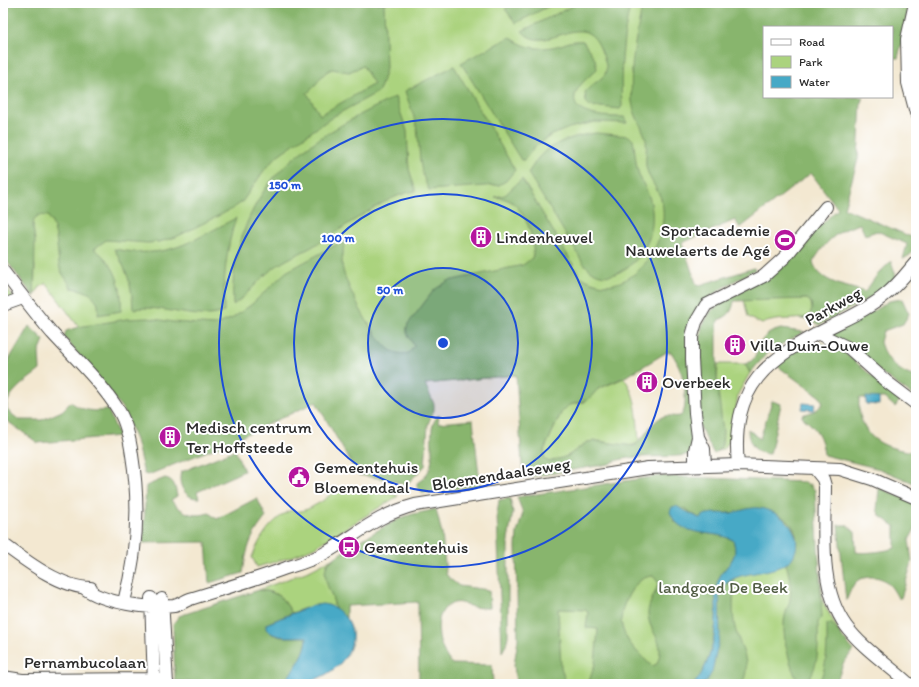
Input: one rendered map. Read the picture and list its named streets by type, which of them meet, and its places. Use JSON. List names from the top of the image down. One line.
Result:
{"streets":{"street":["Parkweg","Bloemendaalseweg","Pernambucolaan"]},"crossings":[["Parkweg","Bloemendaalseweg"]],"parks":["landgoed De Beek"],"places":{"building":["Lindenheuvel","Villa Duin-Ouwe","Overbeek","Medisch centrum Ter Hoffsteede"],"sports":["Sportacademie Nauwelaerts de Agé"],"public building":["Gemeentehuis Bloemendaal"],"bus stop":["Gemeentehuis"]},"legend":["Road","Park","Water"],"rings":["150 m","100 m","50 m"]}
